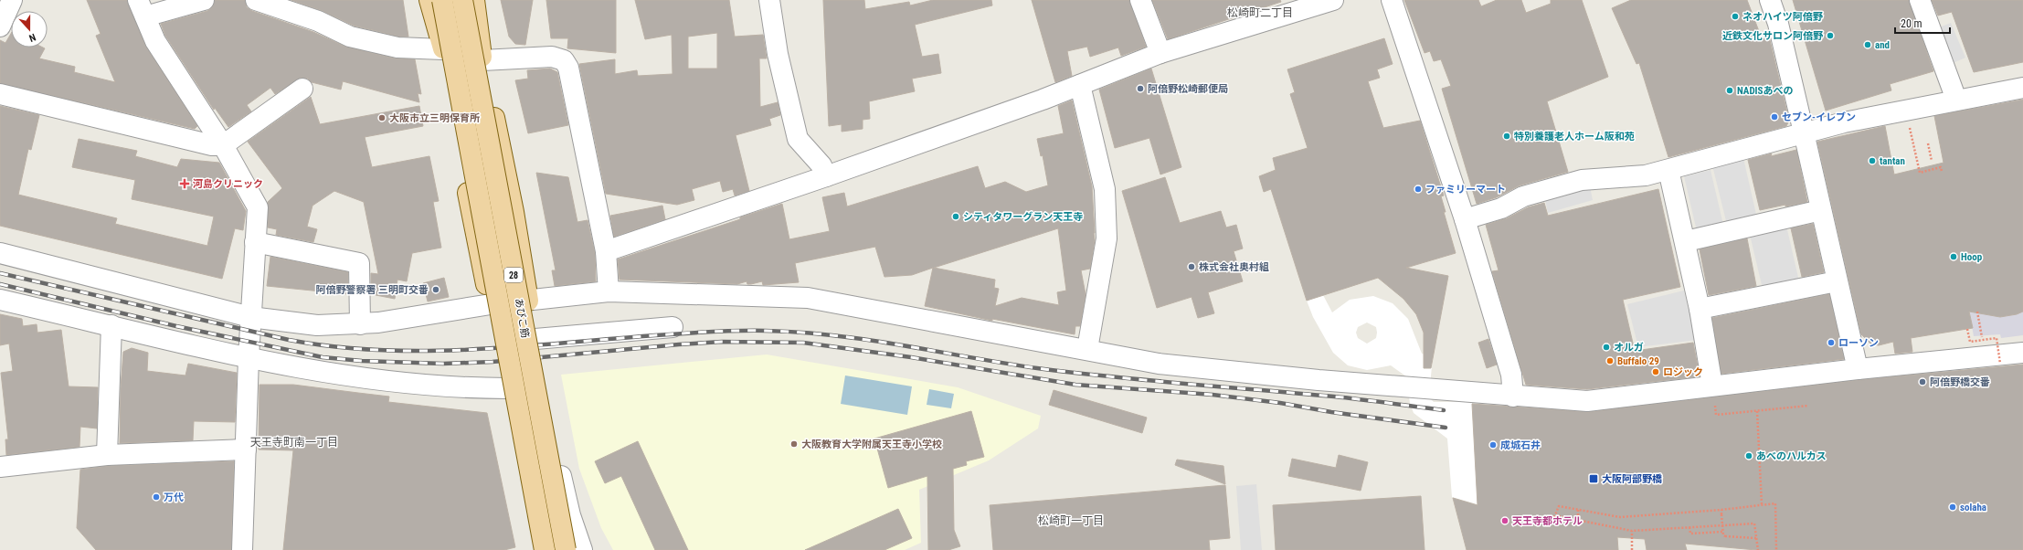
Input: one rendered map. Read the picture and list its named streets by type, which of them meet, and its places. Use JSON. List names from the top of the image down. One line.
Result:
{"streets":{"main road":["28","あびこ筋"]},"districts":["松崎町二丁目","天王寺町南一丁目","松崎町一丁目"],"places":{"other":["ネオハイツ阿倍野","近鉄文化サロン阿倍野","and","阿倍野松崎郵便局","NADISあべの","セブン-イレブン","大阪市立三明保育所","特別養護老人ホーム阪和苑","tantan","ファミリーマート","シティタワーグラン天王寺","Hoop","株式会社奥村組","阿倍野警察署 三明町交番","ローソン","オルガ","Buffalo 29","ロジック","阿倍野橋交番","大阪教育大学附属天王寺小学校","成城石井","あべのハルカス","万代","solaha","天王寺都ホテル"],"health":["河島クリニック"],"transit":["大阪阿部野橋"]},"scale_bar":"20 m","north":"bottom"}
